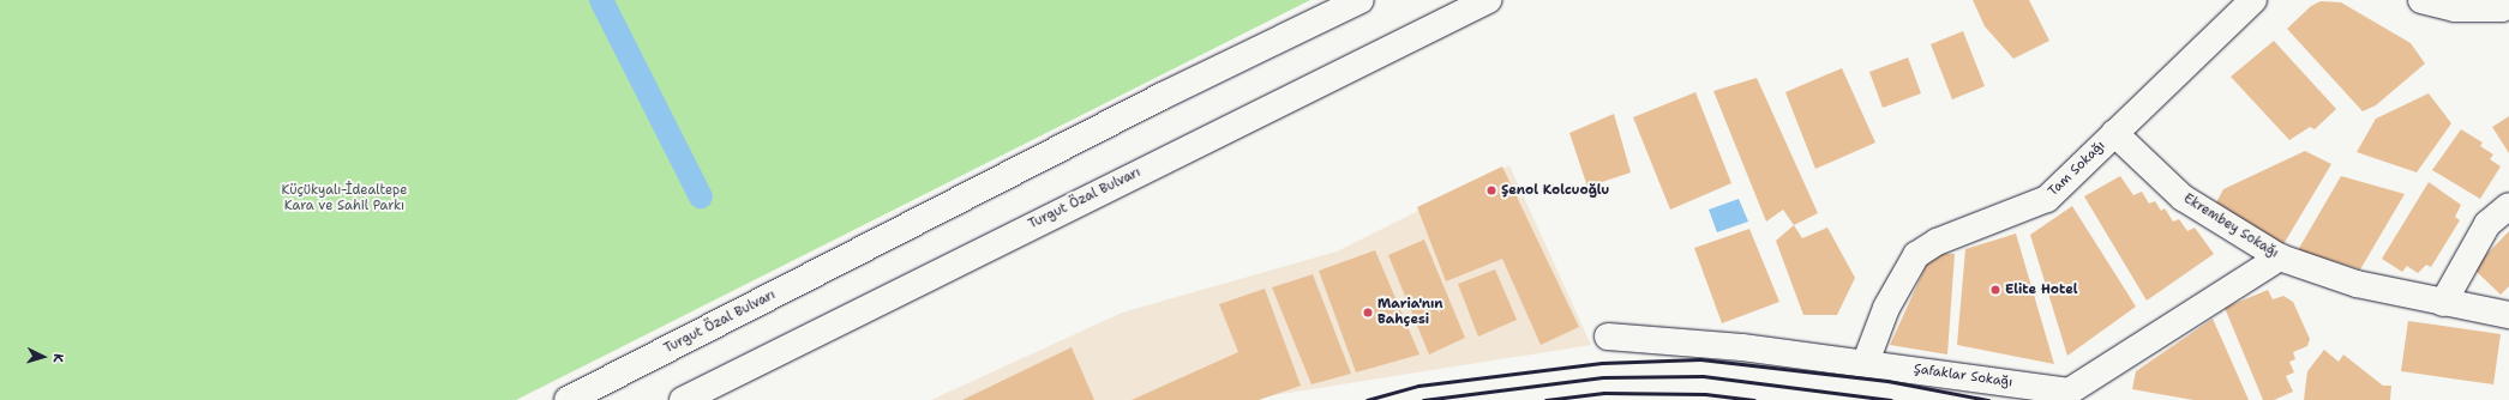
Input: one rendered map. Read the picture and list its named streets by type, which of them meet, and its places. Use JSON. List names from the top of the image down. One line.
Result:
{"streets":{"main road":["Tam Sokağı","Turgut Özal Bulvarı","Ekrembey Sokağı","Şafaklar Sokağı"]},"crossings":[["Tam Sokağı","Ekrembey Sokağı"],["Tam Sokağı","Şafaklar Sokağı"],["Ekrembey Sokağı","Şafaklar Sokağı"]],"parks":["Küçükyalı-İdealtepe Kara ve Sahil Parkı"],"places":["Şenol Kolcuoğlu","Elite Hotel","Maria'nın Bahçesi"],"north":"right"}
